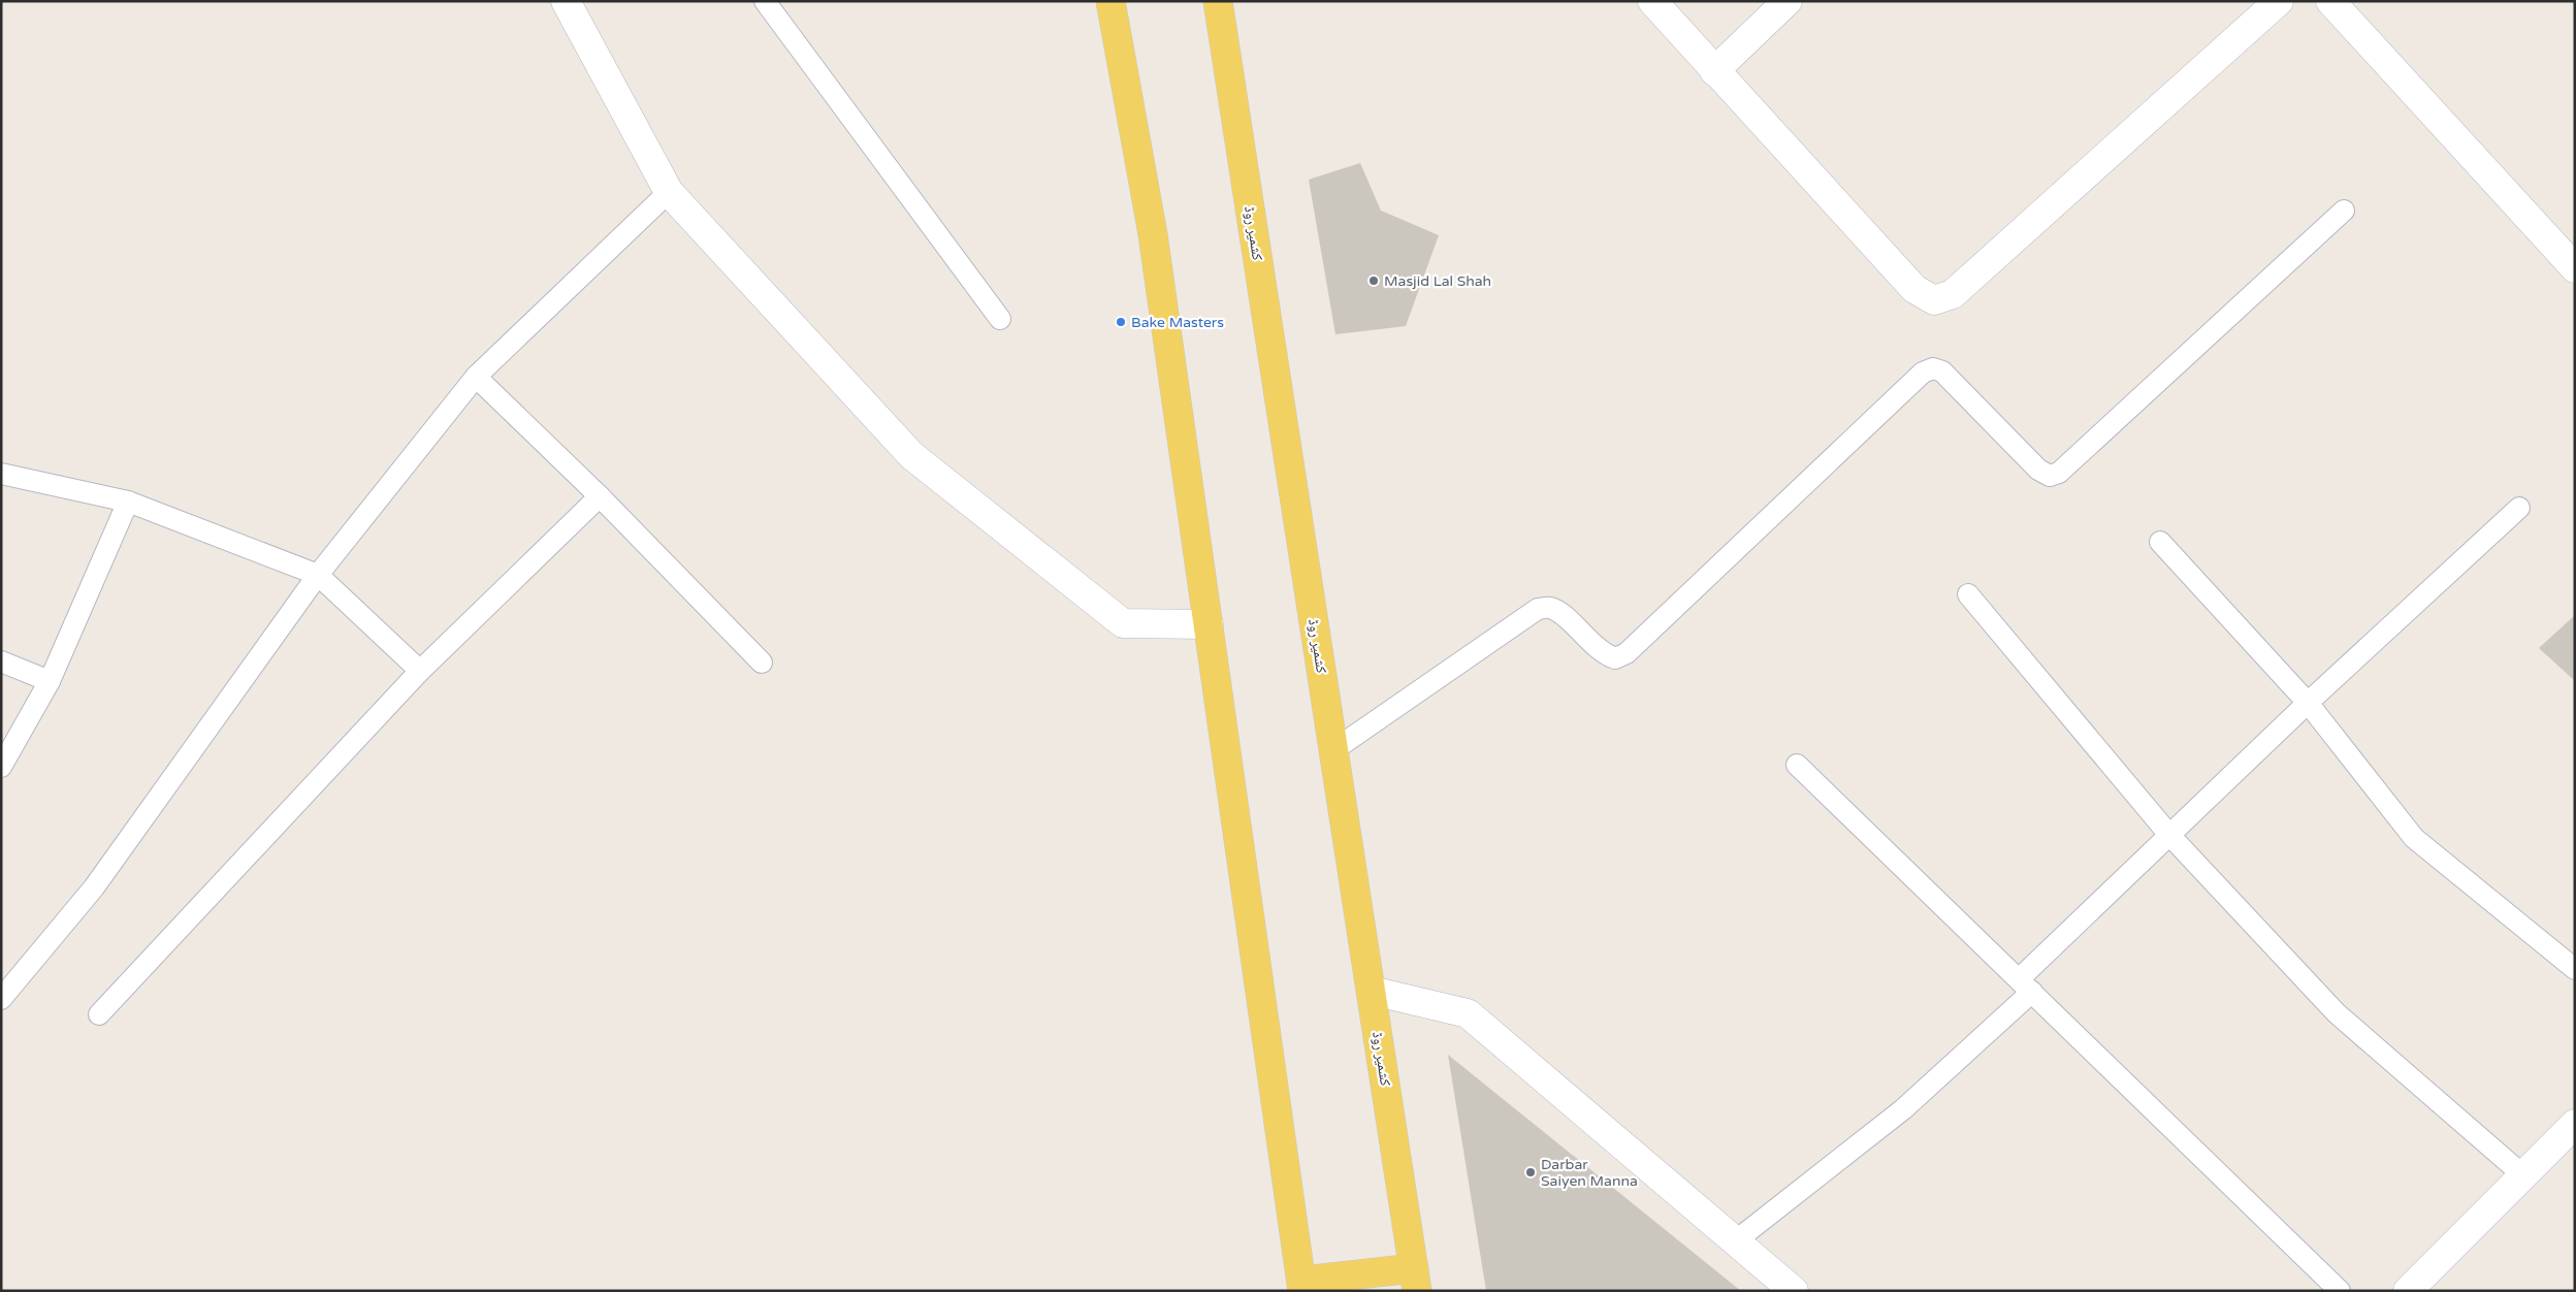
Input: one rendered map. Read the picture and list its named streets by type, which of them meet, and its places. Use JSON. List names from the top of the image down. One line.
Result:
{"streets":{"main road":["کشمیر روڈ"]},"places":["Masjid Lal Shah","Bake Masters","Darbar Saiyen Manna"]}
